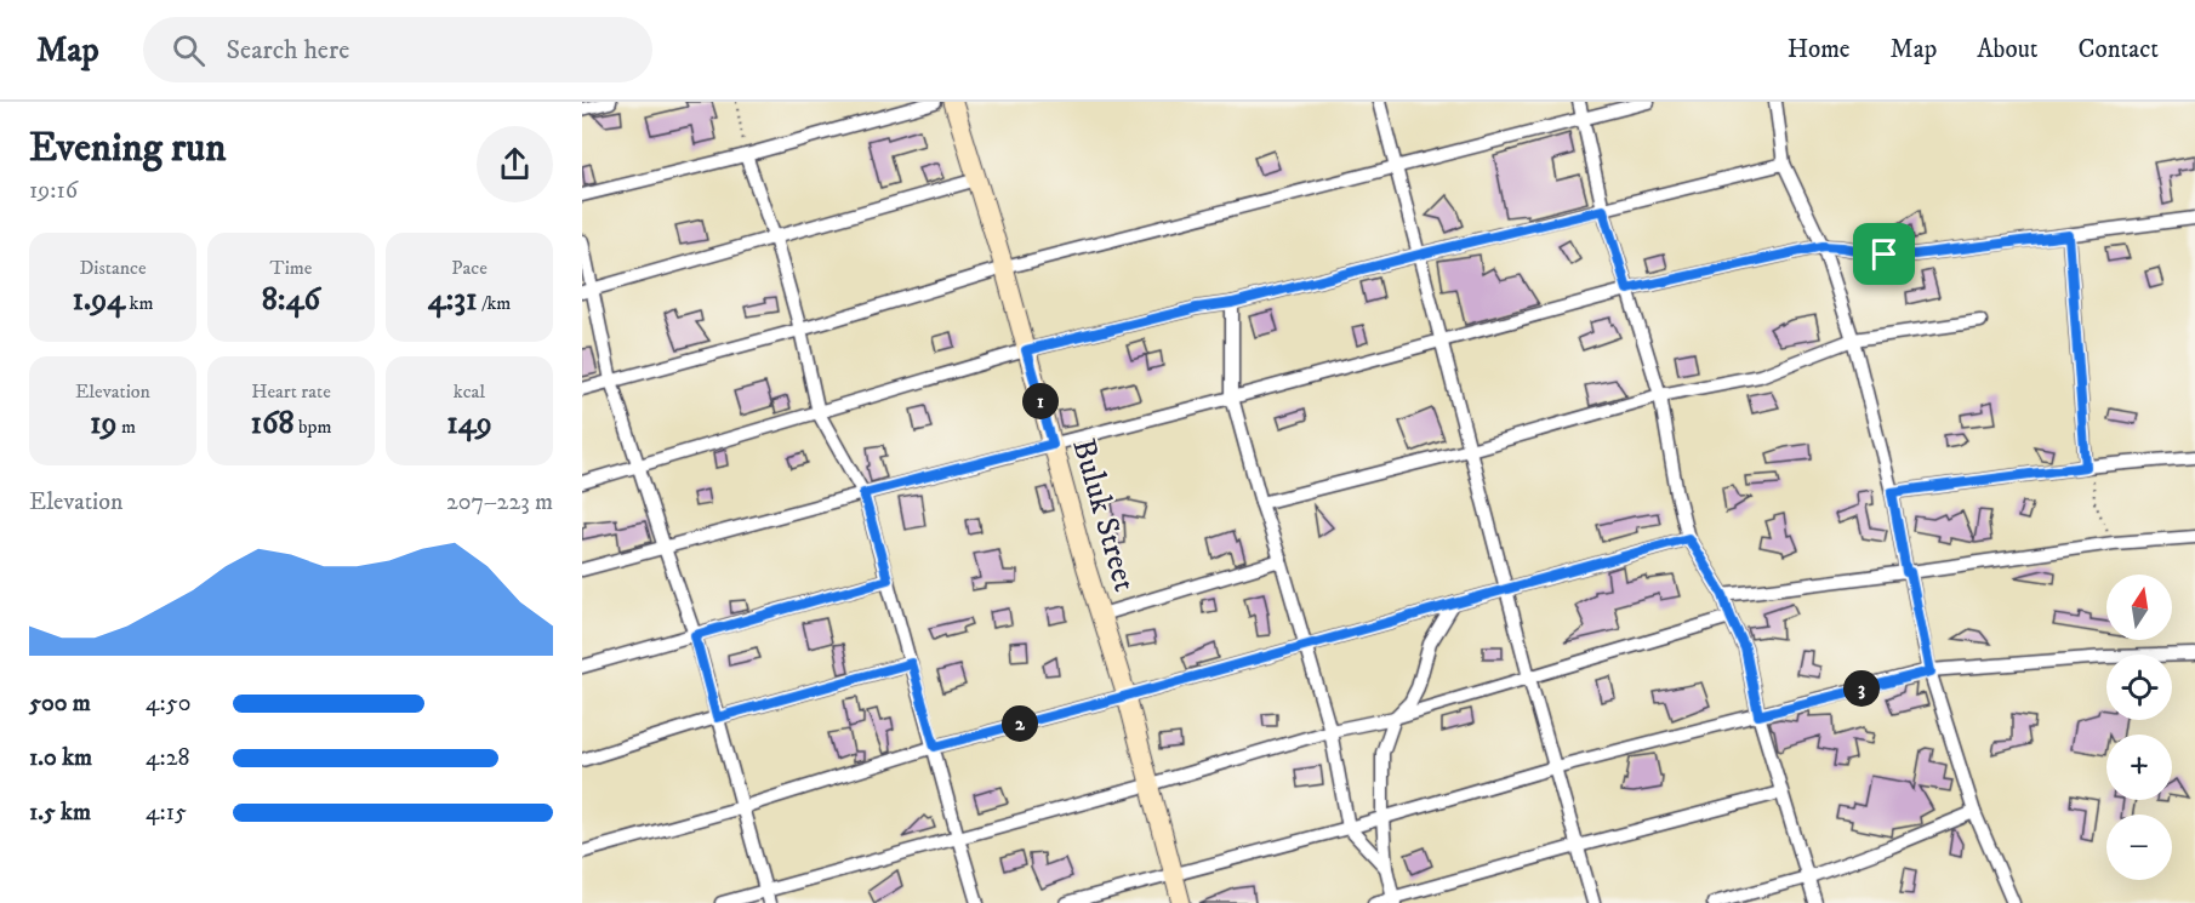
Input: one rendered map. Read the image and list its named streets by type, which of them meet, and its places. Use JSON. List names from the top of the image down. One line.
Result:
{"streets":{"street":["Buluk Street"]},"north":"top","page":{"header":"Map","search":"Search here","nav":["Home","Map","About","Contact"],"heading":["Evening run","19:16"],"stats":[["Distance","1.94 km"],["Time","8:46"],["Pace","4:31 /km"],["Elevation","19 m"],["Heart rate","168 bpm"],["kcal","149"]],"pins":["1","3","2"],"chart":["Elevation","207–223 m"],"map_buttons":["+","−"],"list":[{"name":"500 m","note":"4:50"},{"name":"1.0 km","note":"4:28"},{"name":"1.5 km","note":"4:15"}]}}
